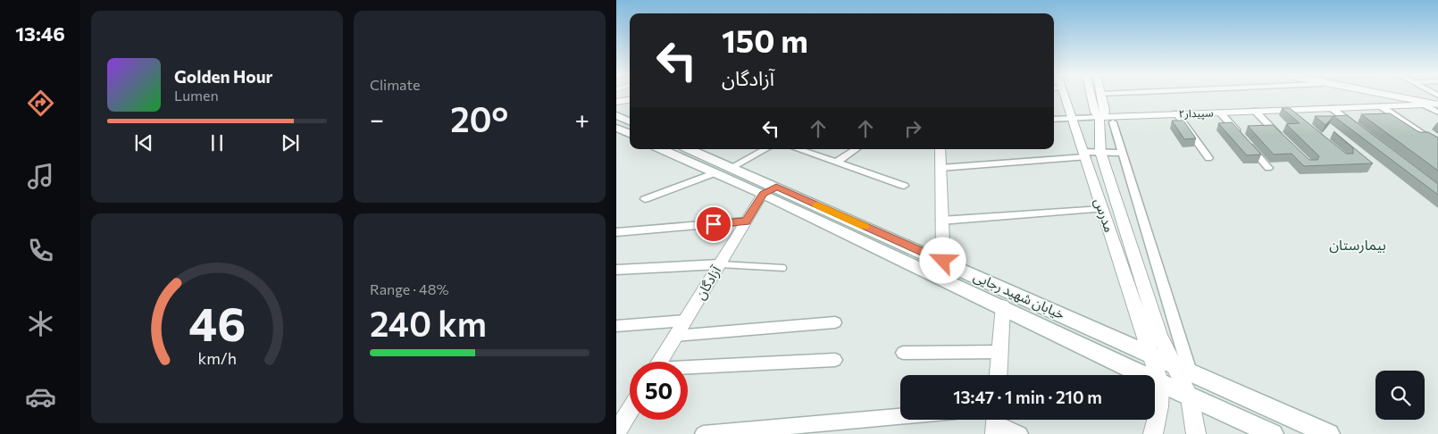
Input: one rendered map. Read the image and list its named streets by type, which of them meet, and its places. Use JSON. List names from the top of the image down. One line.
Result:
{"streets":{"main road":["خیابان شهید رجایی"],"street":["سپیدار۲","مدرس","آزادگان"]},"crossings":[["سپیدار۲","مدرس"],["مدرس","خیابان شهید رجایی"],["آزادگان","خیابان شهید رجایی"]],"districts":["بیمارستان"],"page":{"tabs":"13:46","tile":["Climate",["Range · 48%","240 km"]],"turn":["150 m","آزادگان"],"song":["Golden Hour","Lumen"],"heat":["−","20°","+"],"limit":"50","trip":"13:47 · 1 min · 210 m","gauge":["46","km/h"]}}
